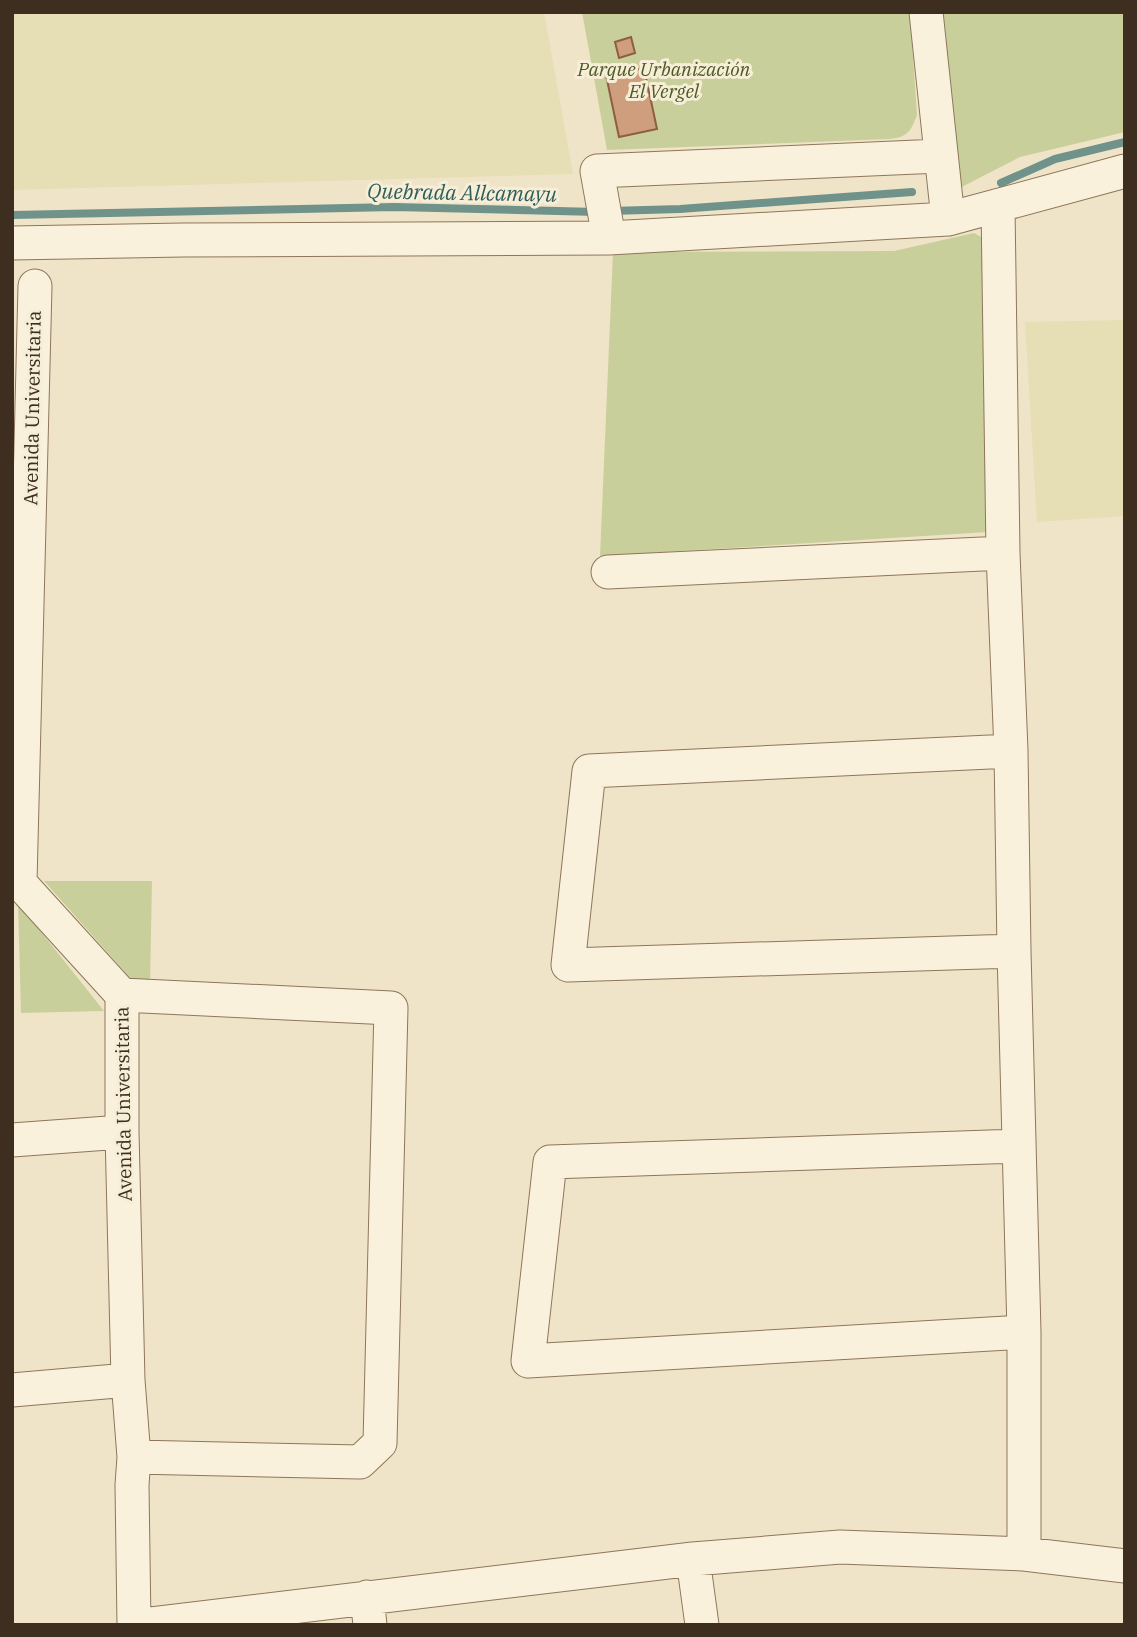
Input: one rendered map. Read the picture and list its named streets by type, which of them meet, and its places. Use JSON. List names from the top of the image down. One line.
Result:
{"streets":{"street":["Avenida Universitaria"]},"water":["Quebrada Allcamayu"],"parks":["Parque Urbanización El Vergel"]}
